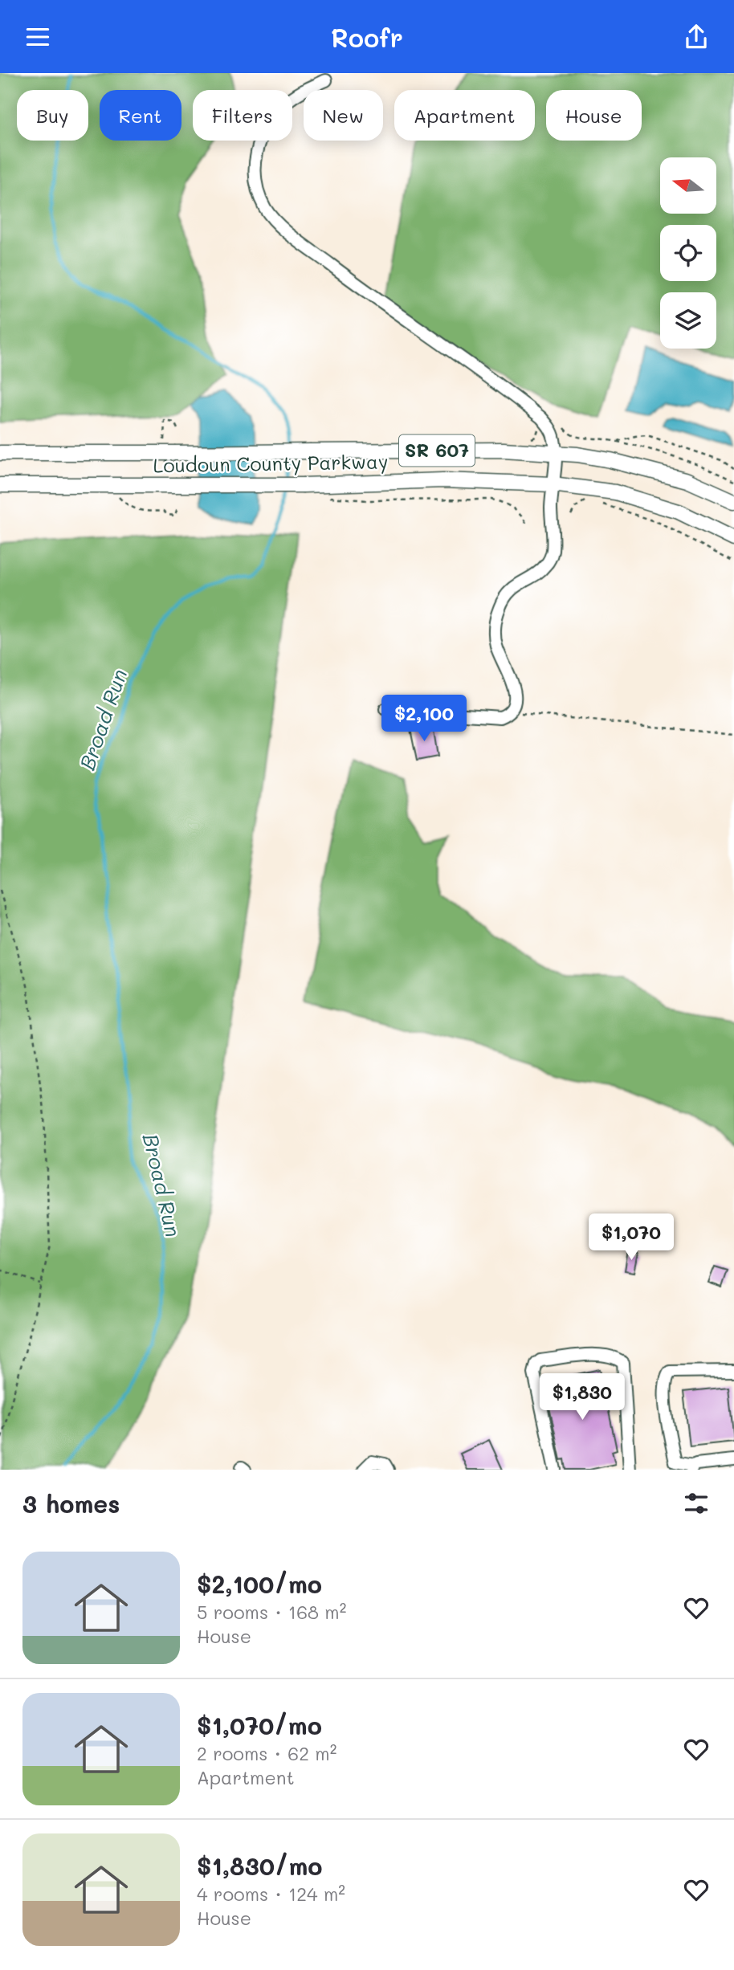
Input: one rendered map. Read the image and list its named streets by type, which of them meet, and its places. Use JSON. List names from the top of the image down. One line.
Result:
{"streets":{"main road":["SR 607","Loudoun County Parkway"]},"water":["Broad Run"],"north":"left","page":{"header":"Roofr","chip":["Buy","Rent","Filters","New","Apartment","House"],"price":["$2,100","$1,070","$1,830"],"heading":"3 homes","list":[{"name":"$2,100/mo","note":"5 rooms · 168 m² · House"},{"name":"$1,070/mo","note":"2 rooms · 62 m² · Apartment"},{"name":"$1,830/mo","note":"4 rooms · 124 m² · House"}]}}
